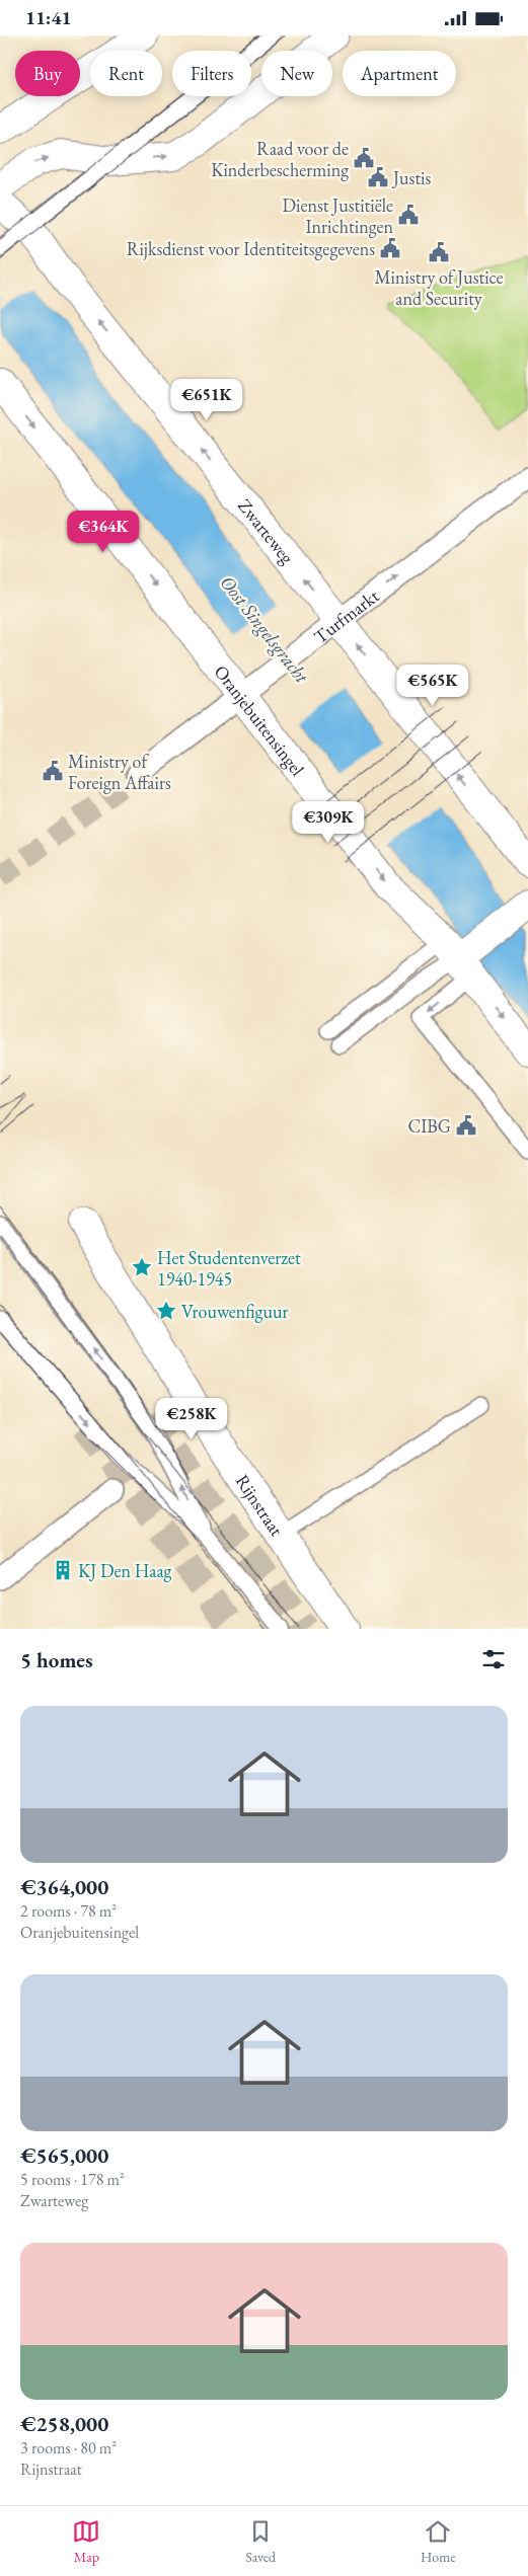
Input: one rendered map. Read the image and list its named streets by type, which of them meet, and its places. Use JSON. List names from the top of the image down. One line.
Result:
{"streets":{"street":["Zwarteweg","Turfmarkt","Oranjebuitensingel","Rijnstraat"]},"crossings":[["Zwarteweg","Turfmarkt"],["Turfmarkt","Oranjebuitensingel"]],"one_way":["Zwarteweg","Turfmarkt","Oranjebuitensingel"],"water":["Oost Singelsgracht"],"places":{"public building":["Raad voor de Kinderbescherming","Justis","Dienst Justitiële Inrichtingen","Rijksdienst voor Identiteitsgegevens","Ministry of Justice and Security","Ministry of Foreign Affairs","CIBG"],"place":["Het Studentenverzet 1940-1945","Vrouwenfiguur"],"building":["KJ Den Haag"]},"page":{"status":"11:41","chip":["Buy","Rent","Filters","New","Apartment"],"price":["€651K","€364K","€565K","€309K","€258K"],"heading":"5 homes","list":[{"name":"€364,000","note":"2 rooms · 78 m² · Oranjebuitensingel"},{"name":"€565,000","note":"5 rooms · 178 m² · Zwarteweg"},{"name":"€258,000","note":"3 rooms · 80 m² · Rijnstraat"}],"tabs":["Map","Saved","Home"]}}
